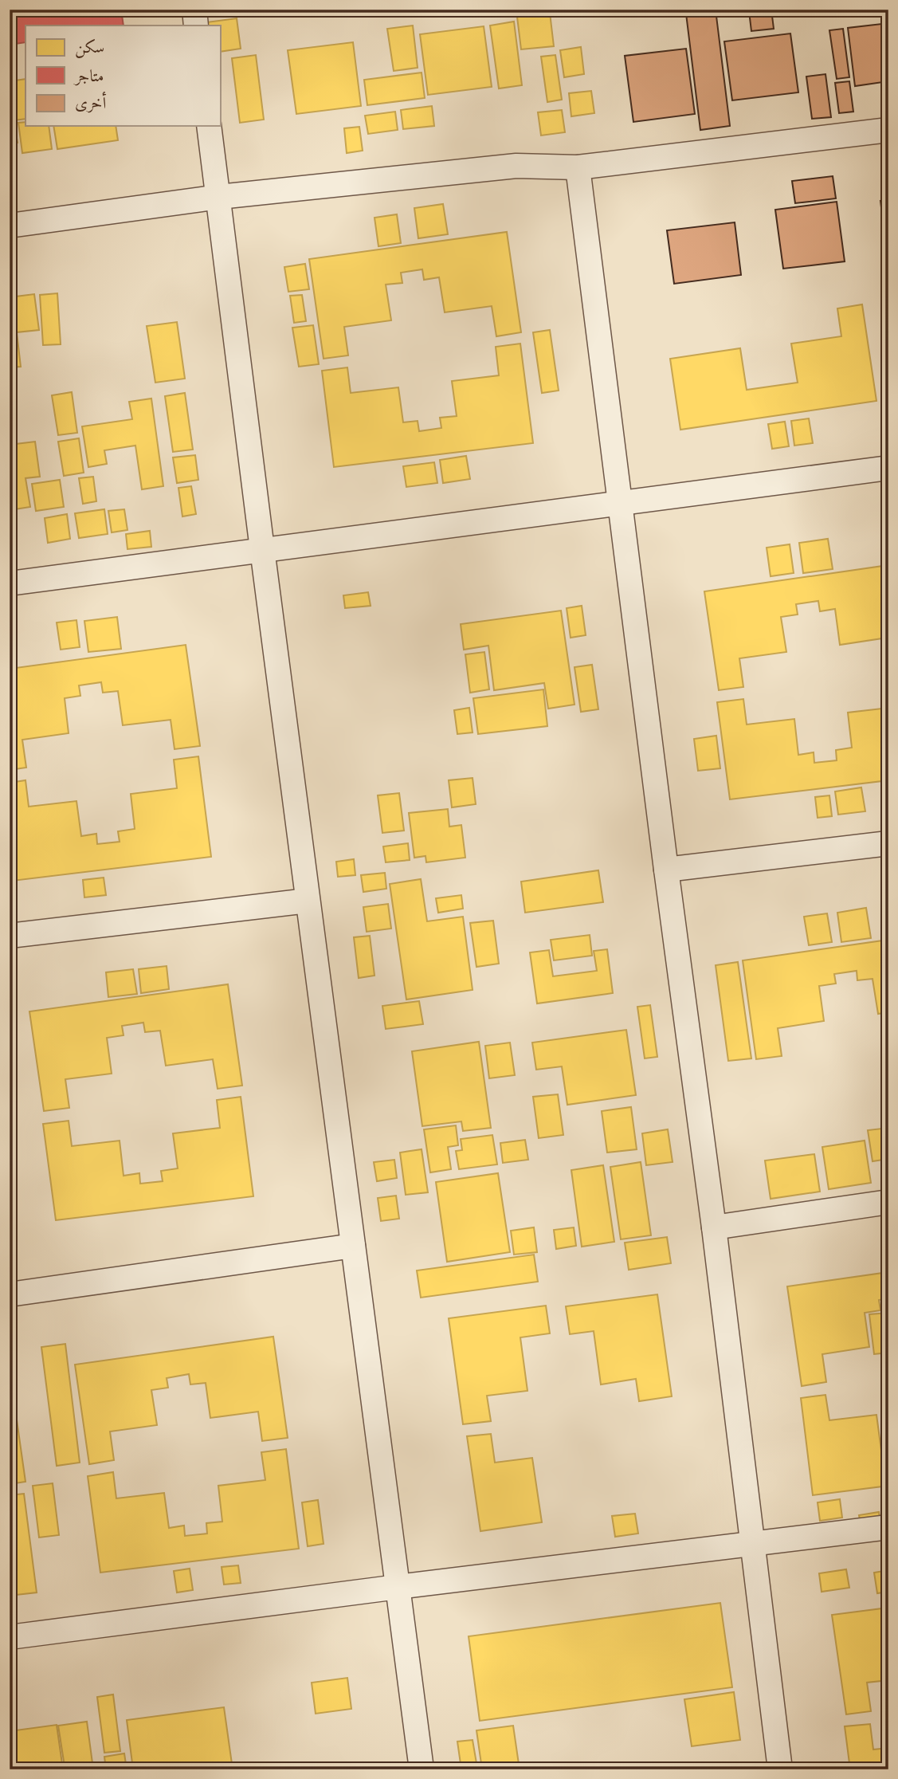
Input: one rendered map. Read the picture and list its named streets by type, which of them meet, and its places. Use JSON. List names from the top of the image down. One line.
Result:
{"legend":["سكن","متاجر","أخرى"]}
